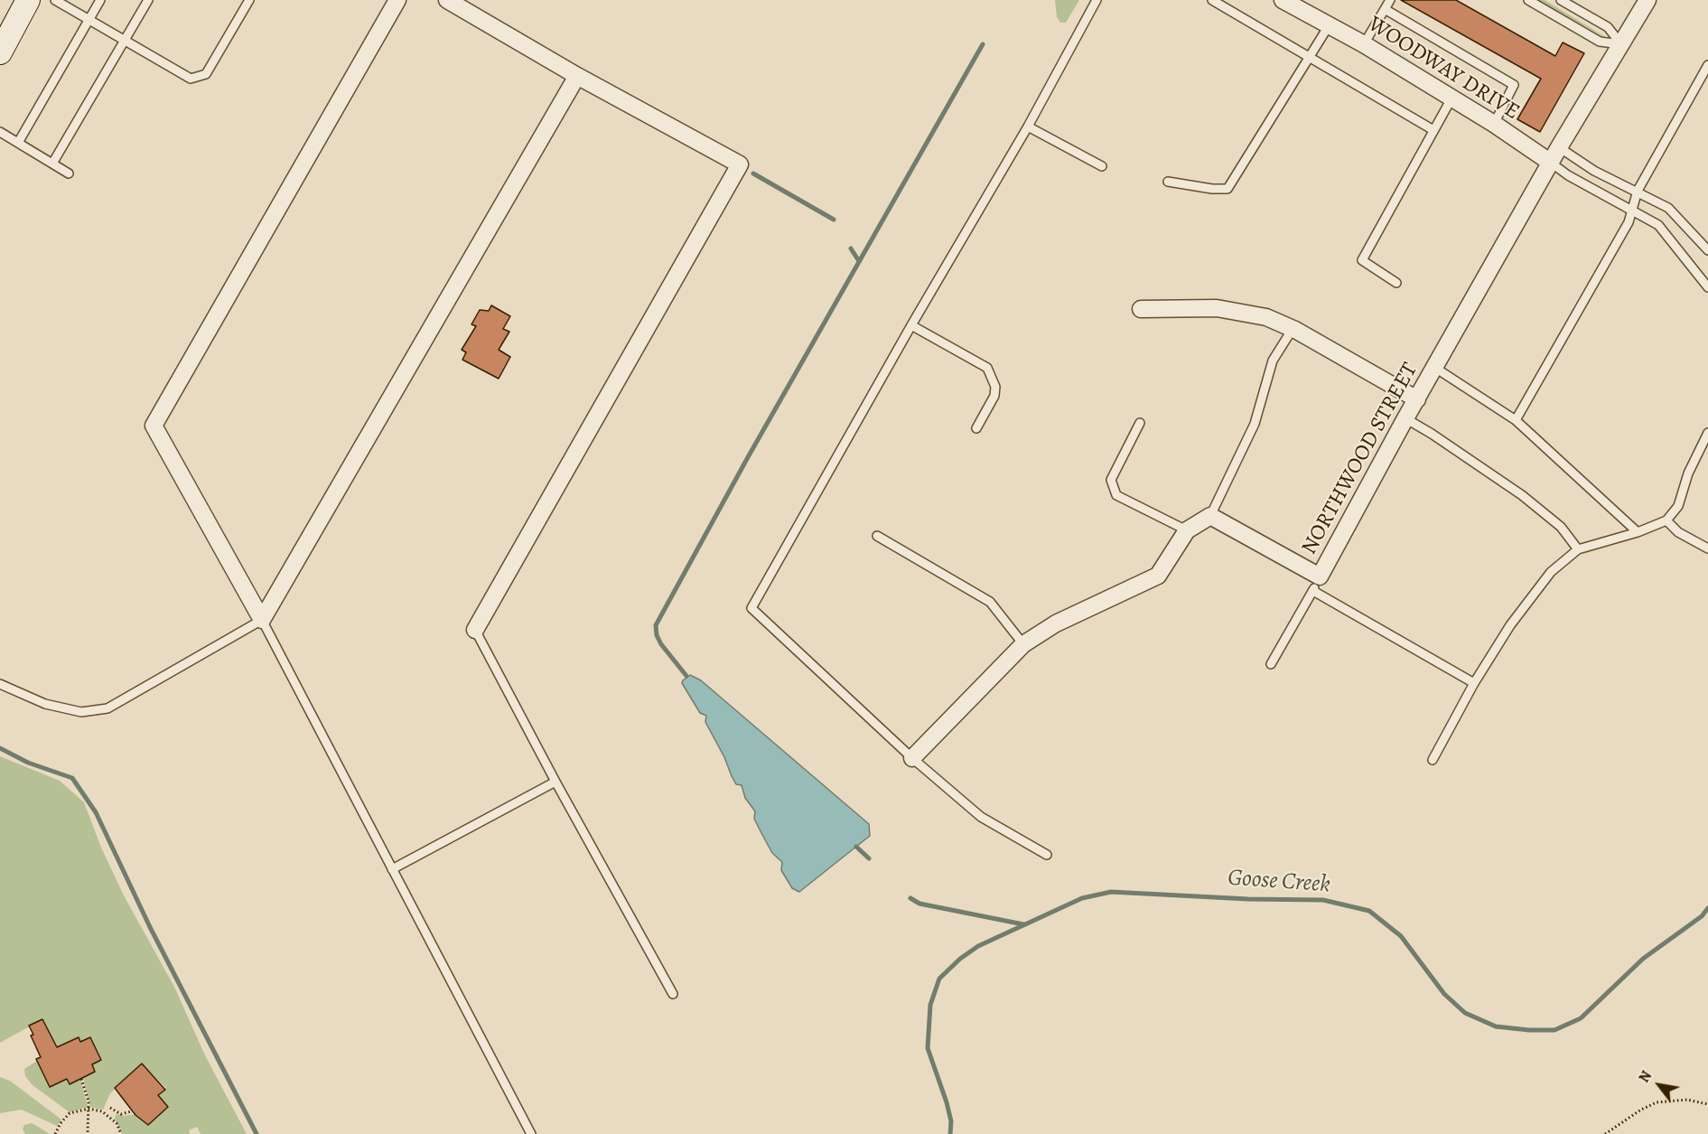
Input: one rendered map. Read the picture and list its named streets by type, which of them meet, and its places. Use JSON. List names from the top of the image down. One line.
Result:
{"streets":{"street":["WOODWAY DRIVE","NORTHWOOD STREET"]},"crossings":[["WOODWAY DRIVE","NORTHWOOD STREET"]],"water":["Goose Creek"],"north":"top left"}
